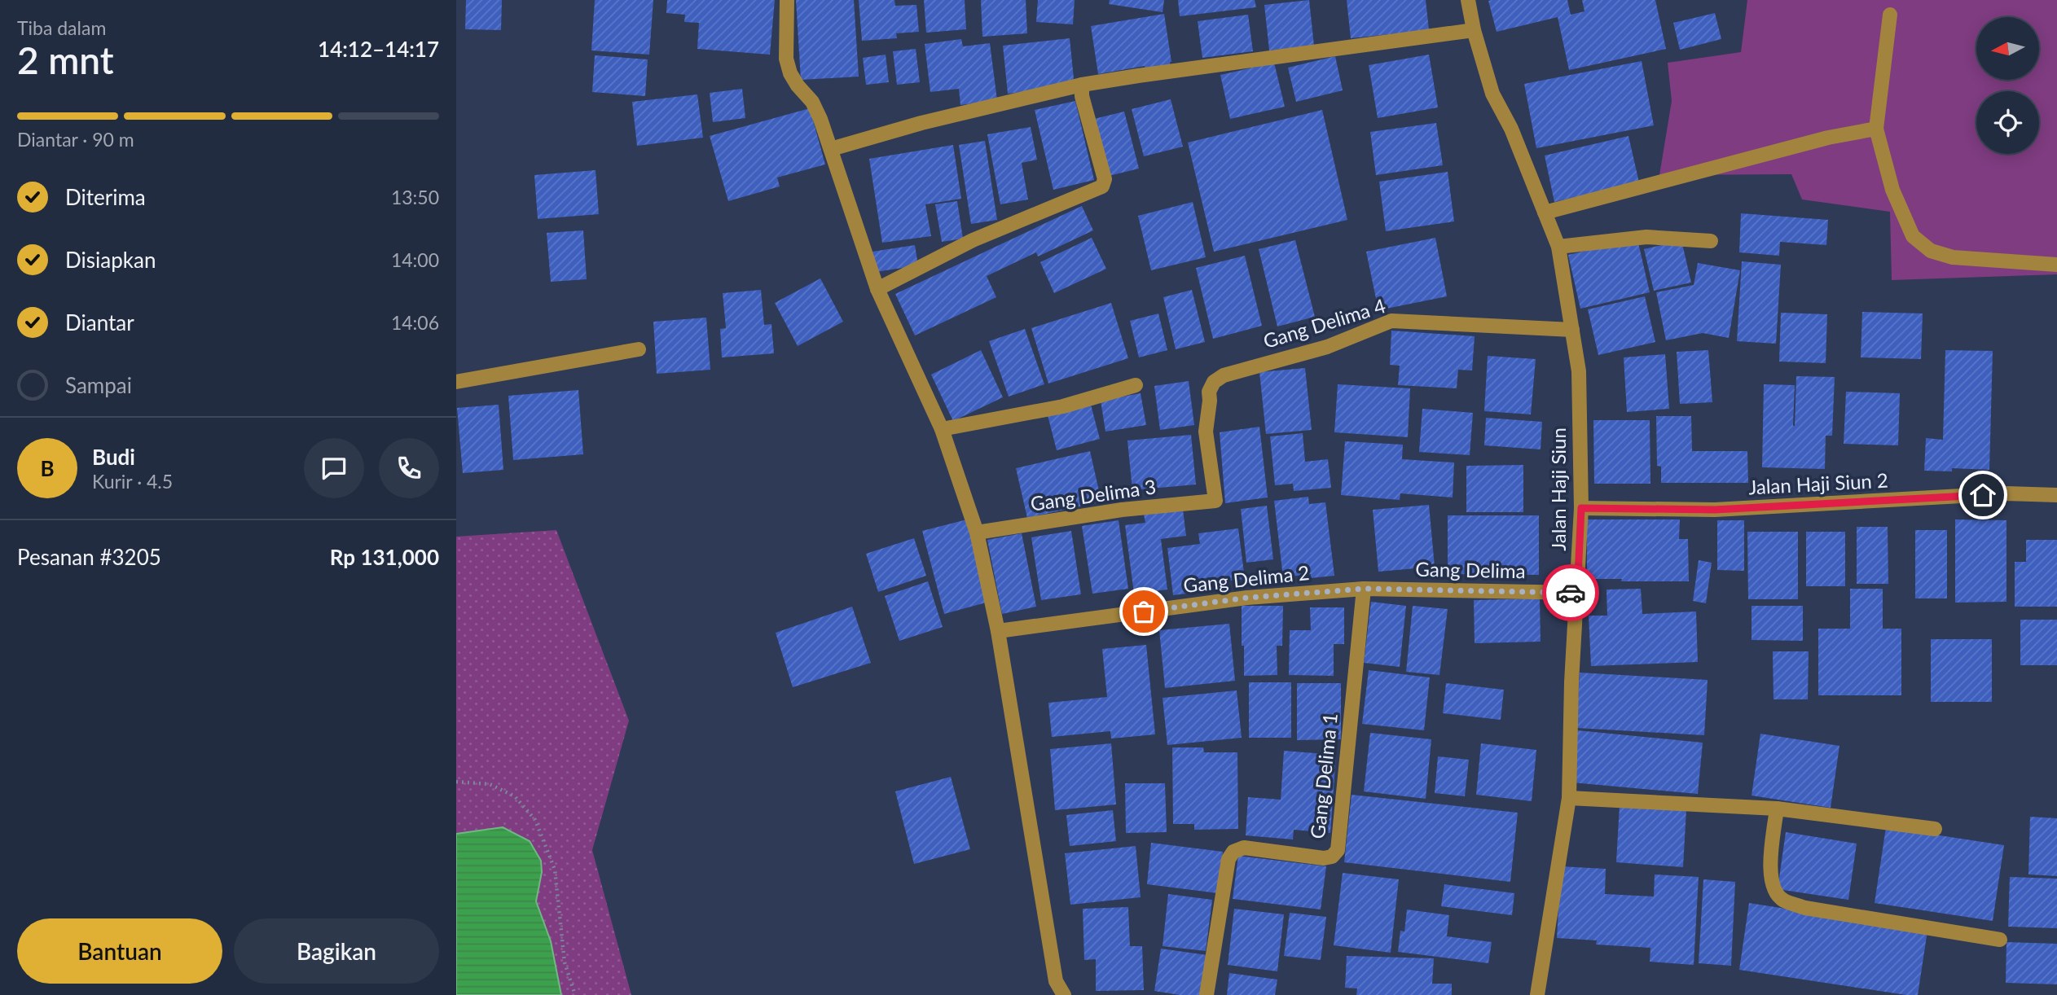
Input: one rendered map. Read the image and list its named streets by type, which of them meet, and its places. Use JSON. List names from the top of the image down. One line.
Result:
{"streets":{"street":["Gang Delima 4","Jalan Haji Siun 2","Jalan Haji Siun","Gang Delima 3","Gang Delima","Gang Delima 2","Gang Delima 1"]},"crossings":[["Gang Delima 4","Jalan Haji Siun"],["Gang Delima 4","Gang Delima 3"],["Jalan Haji Siun 2","Jalan Haji Siun"],["Jalan Haji Siun","Gang Delima"],["Gang Delima","Gang Delima 2"],["Gang Delima","Gang Delima 1"],["Gang Delima 2","Gang Delima 1"]],"north":"left","page":{"heading":["2 mnt","Tiba dalam","14:12–14:17"],"panel":["Budi","Kurir · 4.5","Pesanan #3205","Rp 131,000"],"bar":"Diantar · 90 m","list":[["Diterima","13:50"],["Disiapkan","14:00"],["Diantar","14:06"],"Sampai"],"round":"B","buttons":["Bantuan","Bagikan"]}}
